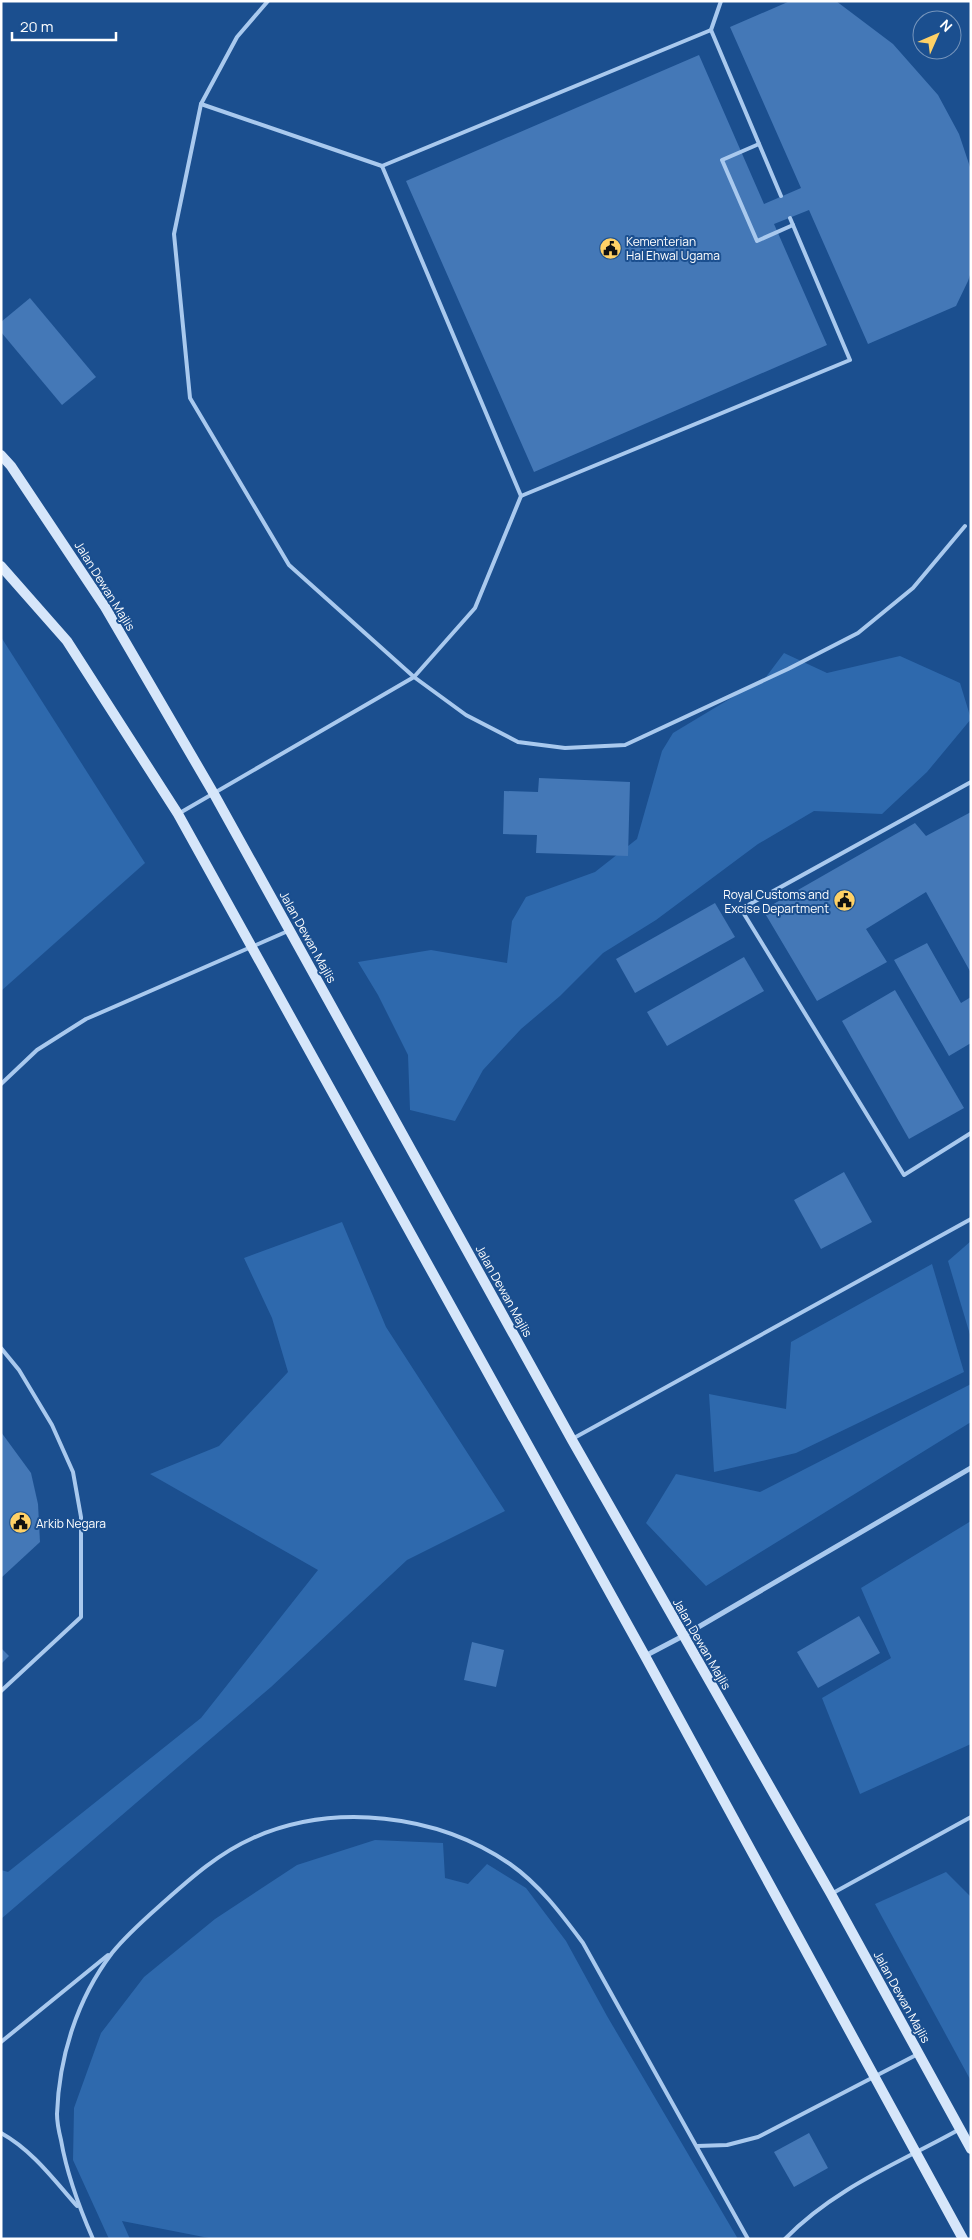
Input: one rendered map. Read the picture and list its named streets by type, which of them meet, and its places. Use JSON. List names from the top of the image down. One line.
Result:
{"streets":{"street":["Jalan Dewan Majlis"]},"places":{"public building":["Kementerian Hal Ehwal Ugama","Royal Customs and Excise Department","Arkib Negara"]},"scale_bar":"20 m","north":"top right"}
